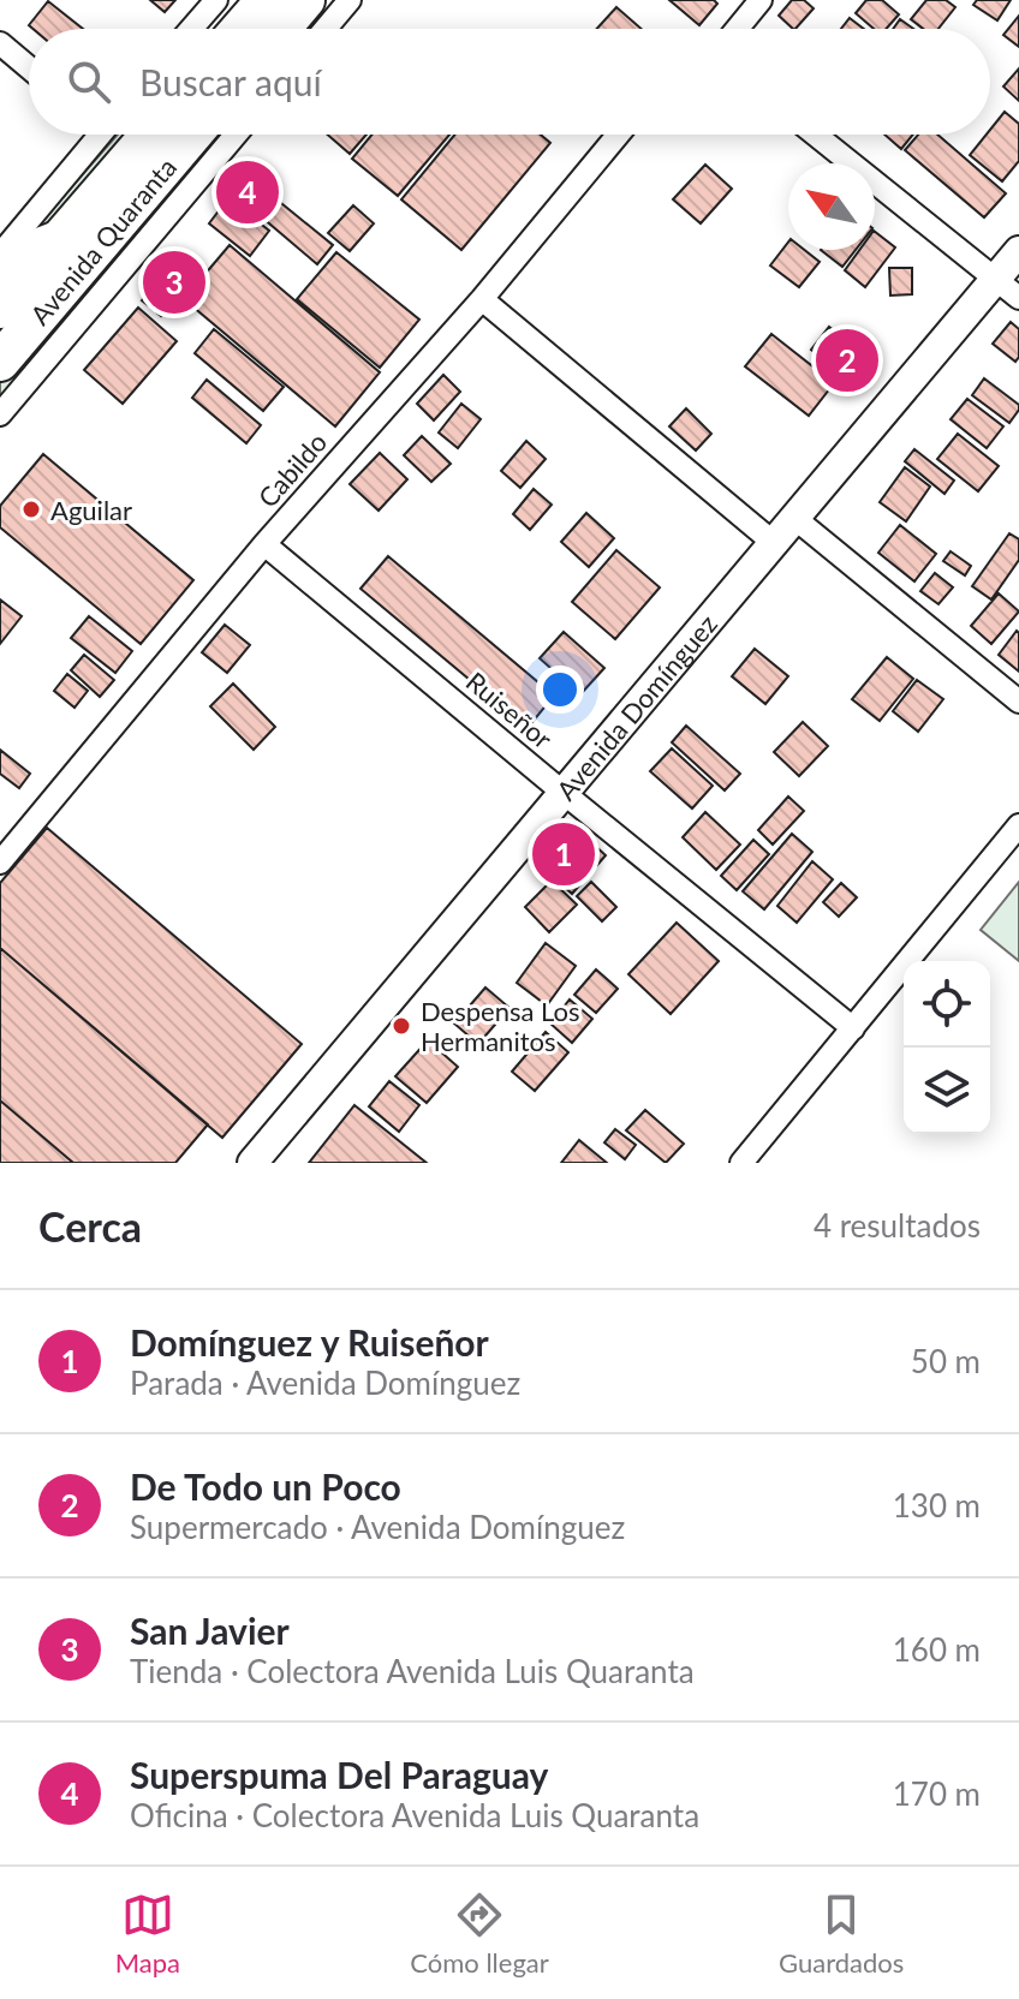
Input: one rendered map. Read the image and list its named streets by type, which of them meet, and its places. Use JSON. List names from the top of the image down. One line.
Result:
{"streets":{"highway":["Avenida Quaranta"],"main road":["Avenida Domínguez"],"street":["Cabildo","Ruiseñor"]},"crossings":[["Cabildo","Ruiseñor"],["Avenida Domínguez","Ruiseñor"]],"places":["Aguilar","Despensa Los Hermanitos"],"north":"top left","page":{"search":"Buscar aquí","pins":["4","3","2","1"],"heading":["Cerca","4 resultados"],"list":[{"mark":"1","name":"Domínguez y Ruiseñor","note":"Parada · Avenida Domínguez","value":"50 m"},{"mark":"2","name":"De Todo un Poco","note":"Supermercado · Avenida Domínguez","value":"130 m"},{"mark":"3","name":"San Javier","note":"Tienda · Colectora Avenida Luis Quaranta","value":"160 m"},{"mark":"4","name":"Superspuma Del Paraguay","note":"Oficina · Colectora Avenida Luis Quaranta","value":"170 m"}],"nav":["Mapa","Cómo llegar","Guardados"]}}
